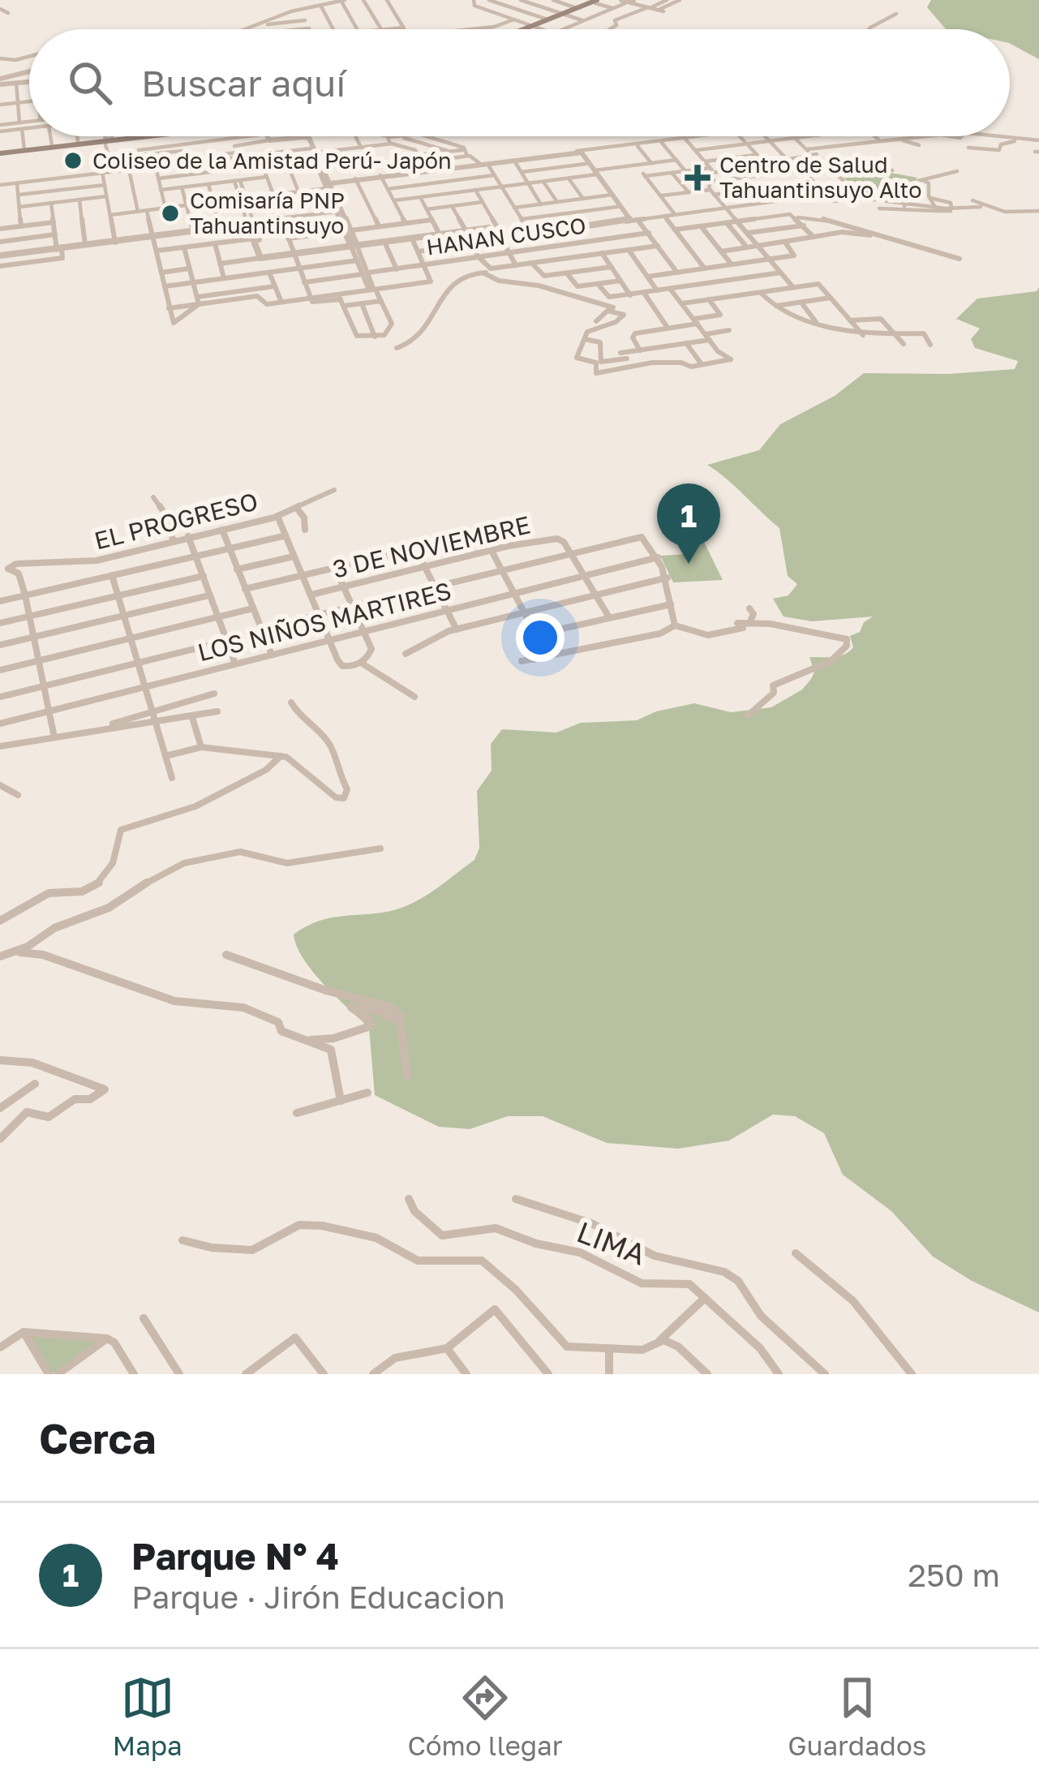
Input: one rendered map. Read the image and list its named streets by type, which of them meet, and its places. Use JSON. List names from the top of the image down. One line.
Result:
{"streets":{"street":["HANAN CUSCO","EL PROGRESO","3 DE NOVIEMBRE","LOS NIÑOS MARTIRES","LIMA"]},"places":{"other":["Coliseo de la Amistad Perú- Japón","Comisaría PNP Tahuantinsuyo"],"health":["Centro de Salud Tahuantinsuyo Alto"]},"page":{"search":"Buscar aquí","pins":"1","heading":"Cerca","list":[{"mark":"1","name":"Parque N° 4","note":"Parque · Jirón Educacion","value":"250 m"}],"nav":["Mapa","Cómo llegar","Guardados"]}}
